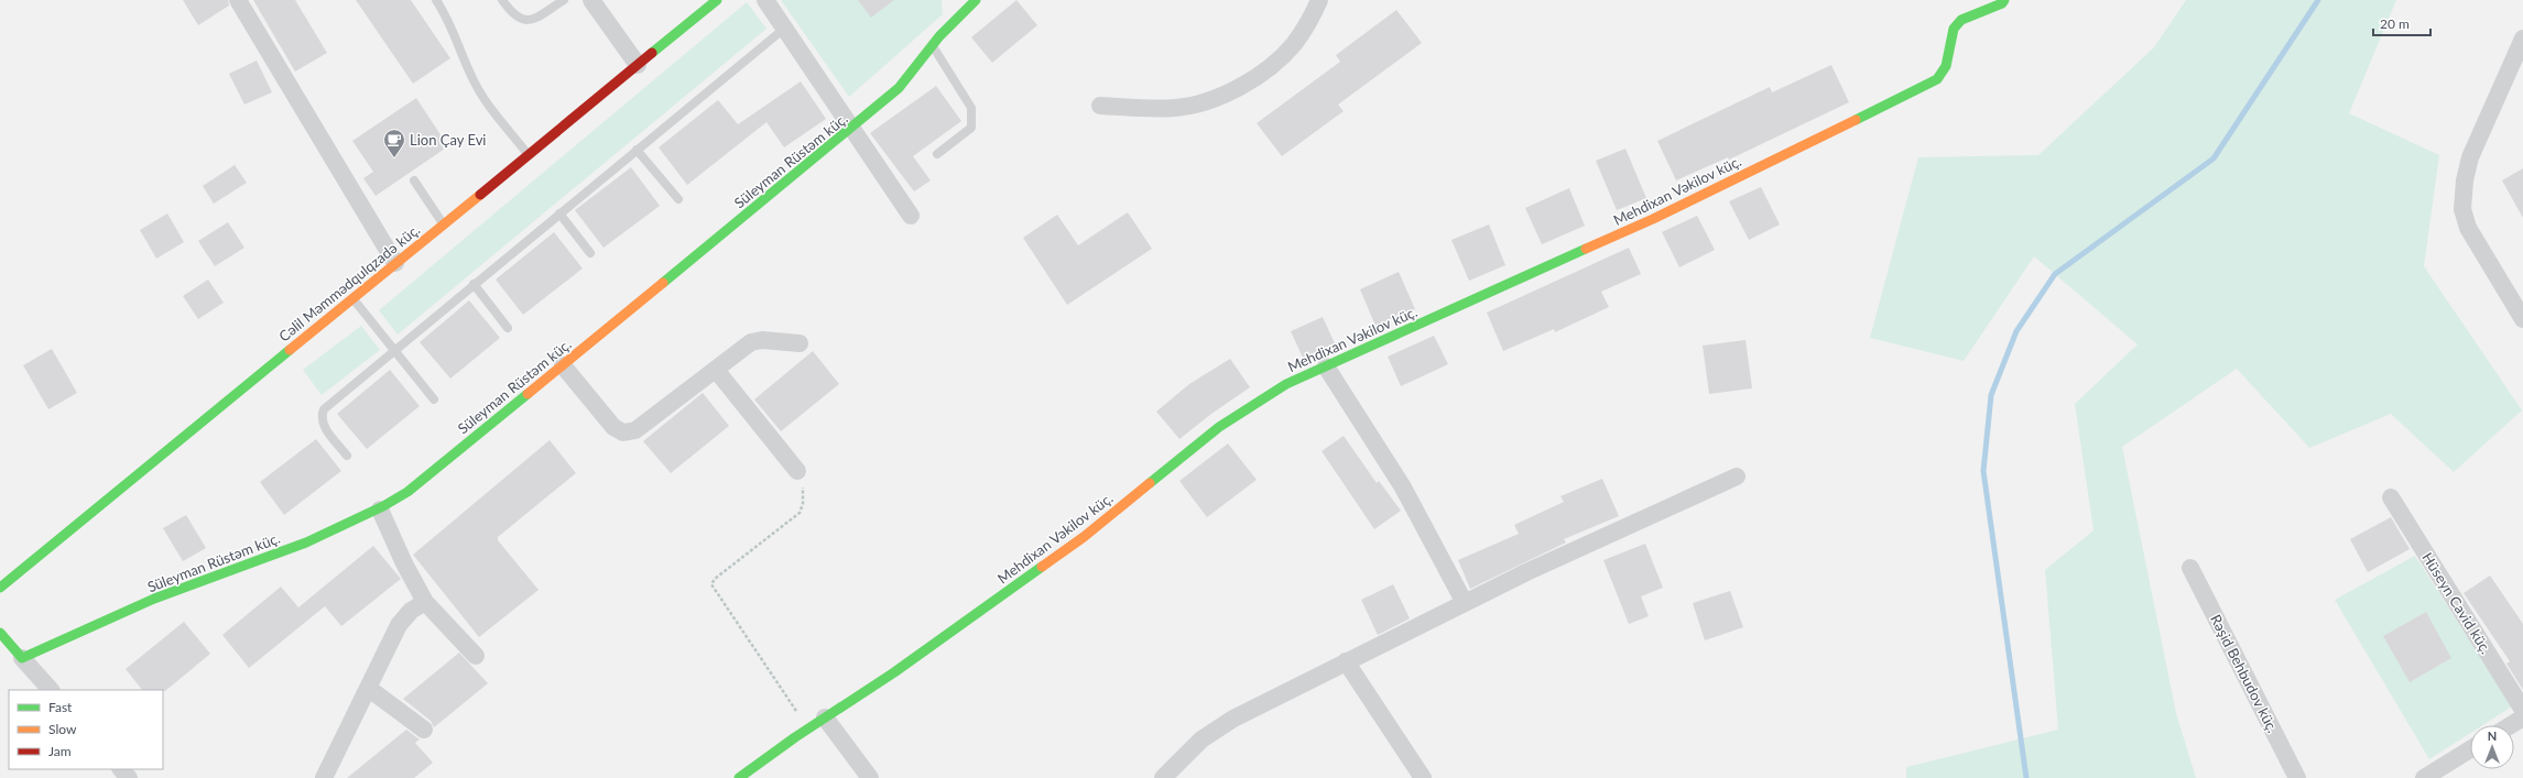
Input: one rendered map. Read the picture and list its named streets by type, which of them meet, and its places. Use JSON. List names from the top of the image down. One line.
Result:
{"streets":{"street":["Süleyman Rüstəm küç.","Mehdixan Vəkilov küç.","Cəlil Məmmədqulqzadə küç.","Hüseyn Cavid küç.","Rəşid Behbudov küç."]},"places":{"cafe":["Lion Çay Evi"]},"legend":["Fast","Slow","Jam"],"scale_bar":"20 m","north":"top"}
